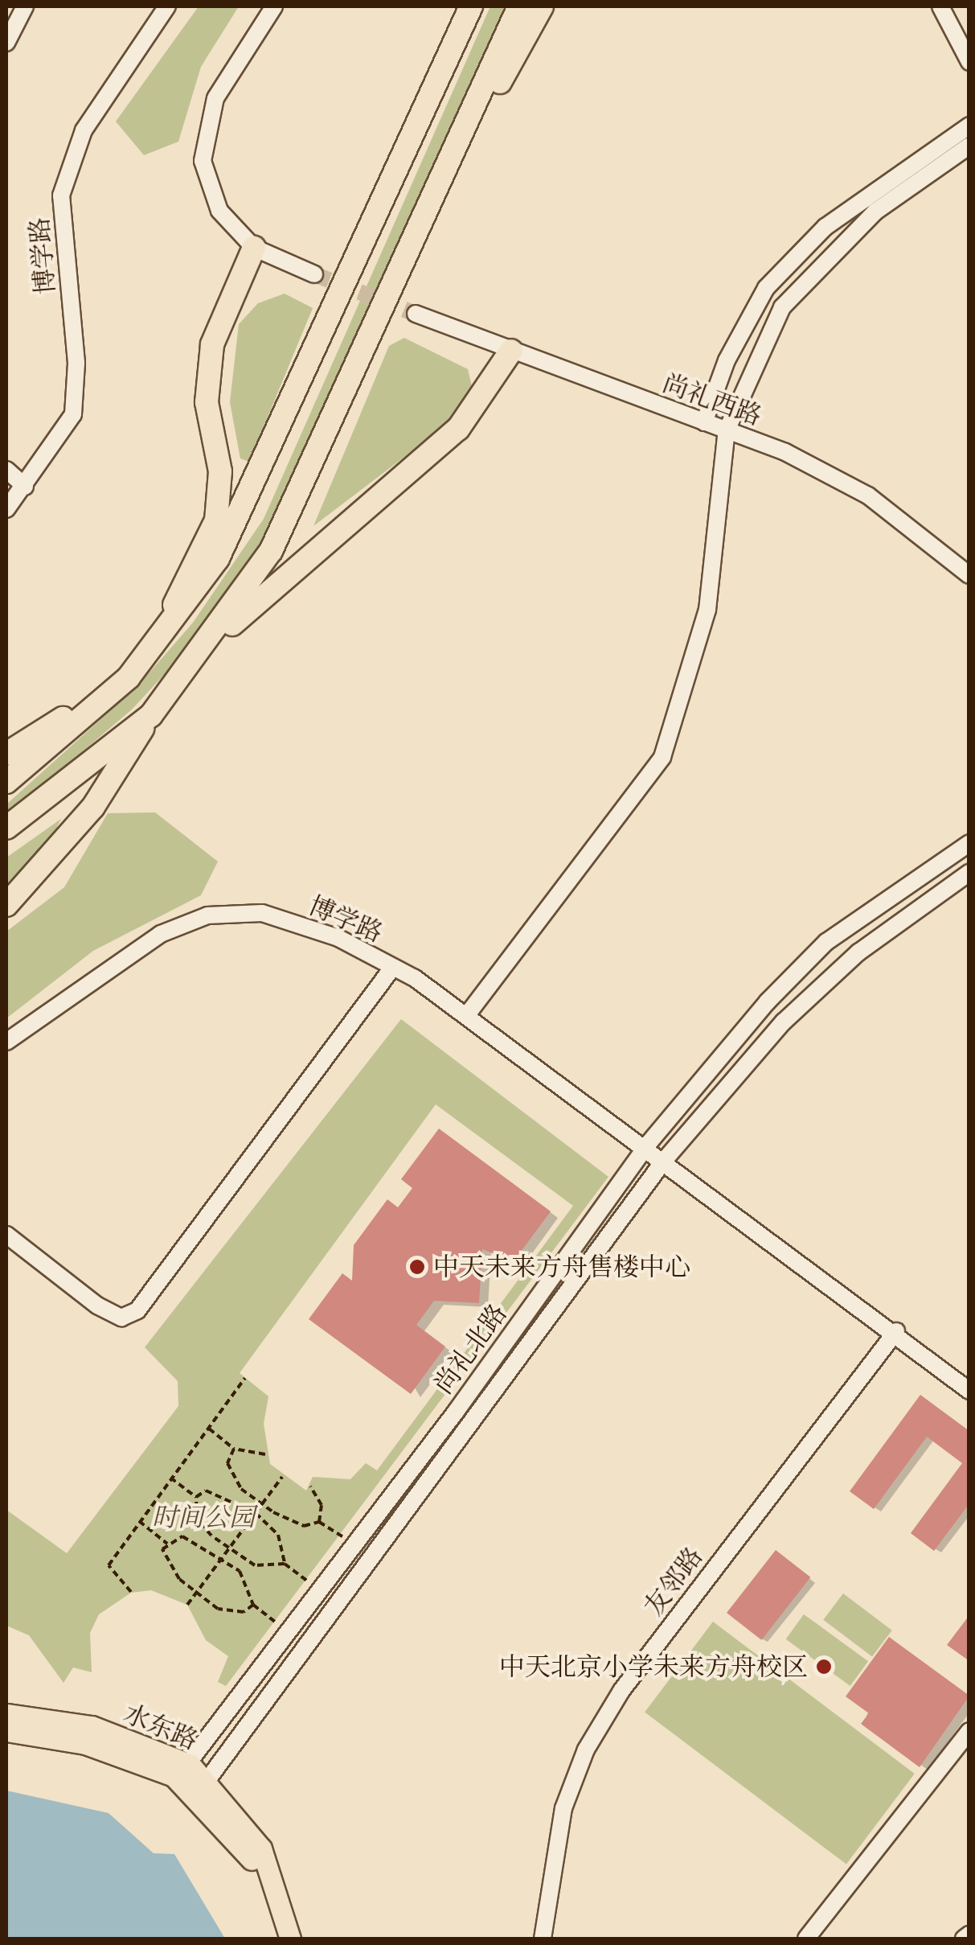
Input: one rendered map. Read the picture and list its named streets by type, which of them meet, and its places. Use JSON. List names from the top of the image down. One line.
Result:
{"streets":{"main road":["水东路"],"street":["博学路","尚礼西路","尚礼北路","友邻路"]},"crossings":[["博学路","尚礼北路"],["尚礼北路","水东路"]],"parks":["时间公园"],"places":["中天未来方舟售楼中心","中天北京小学未来方舟校区"]}
